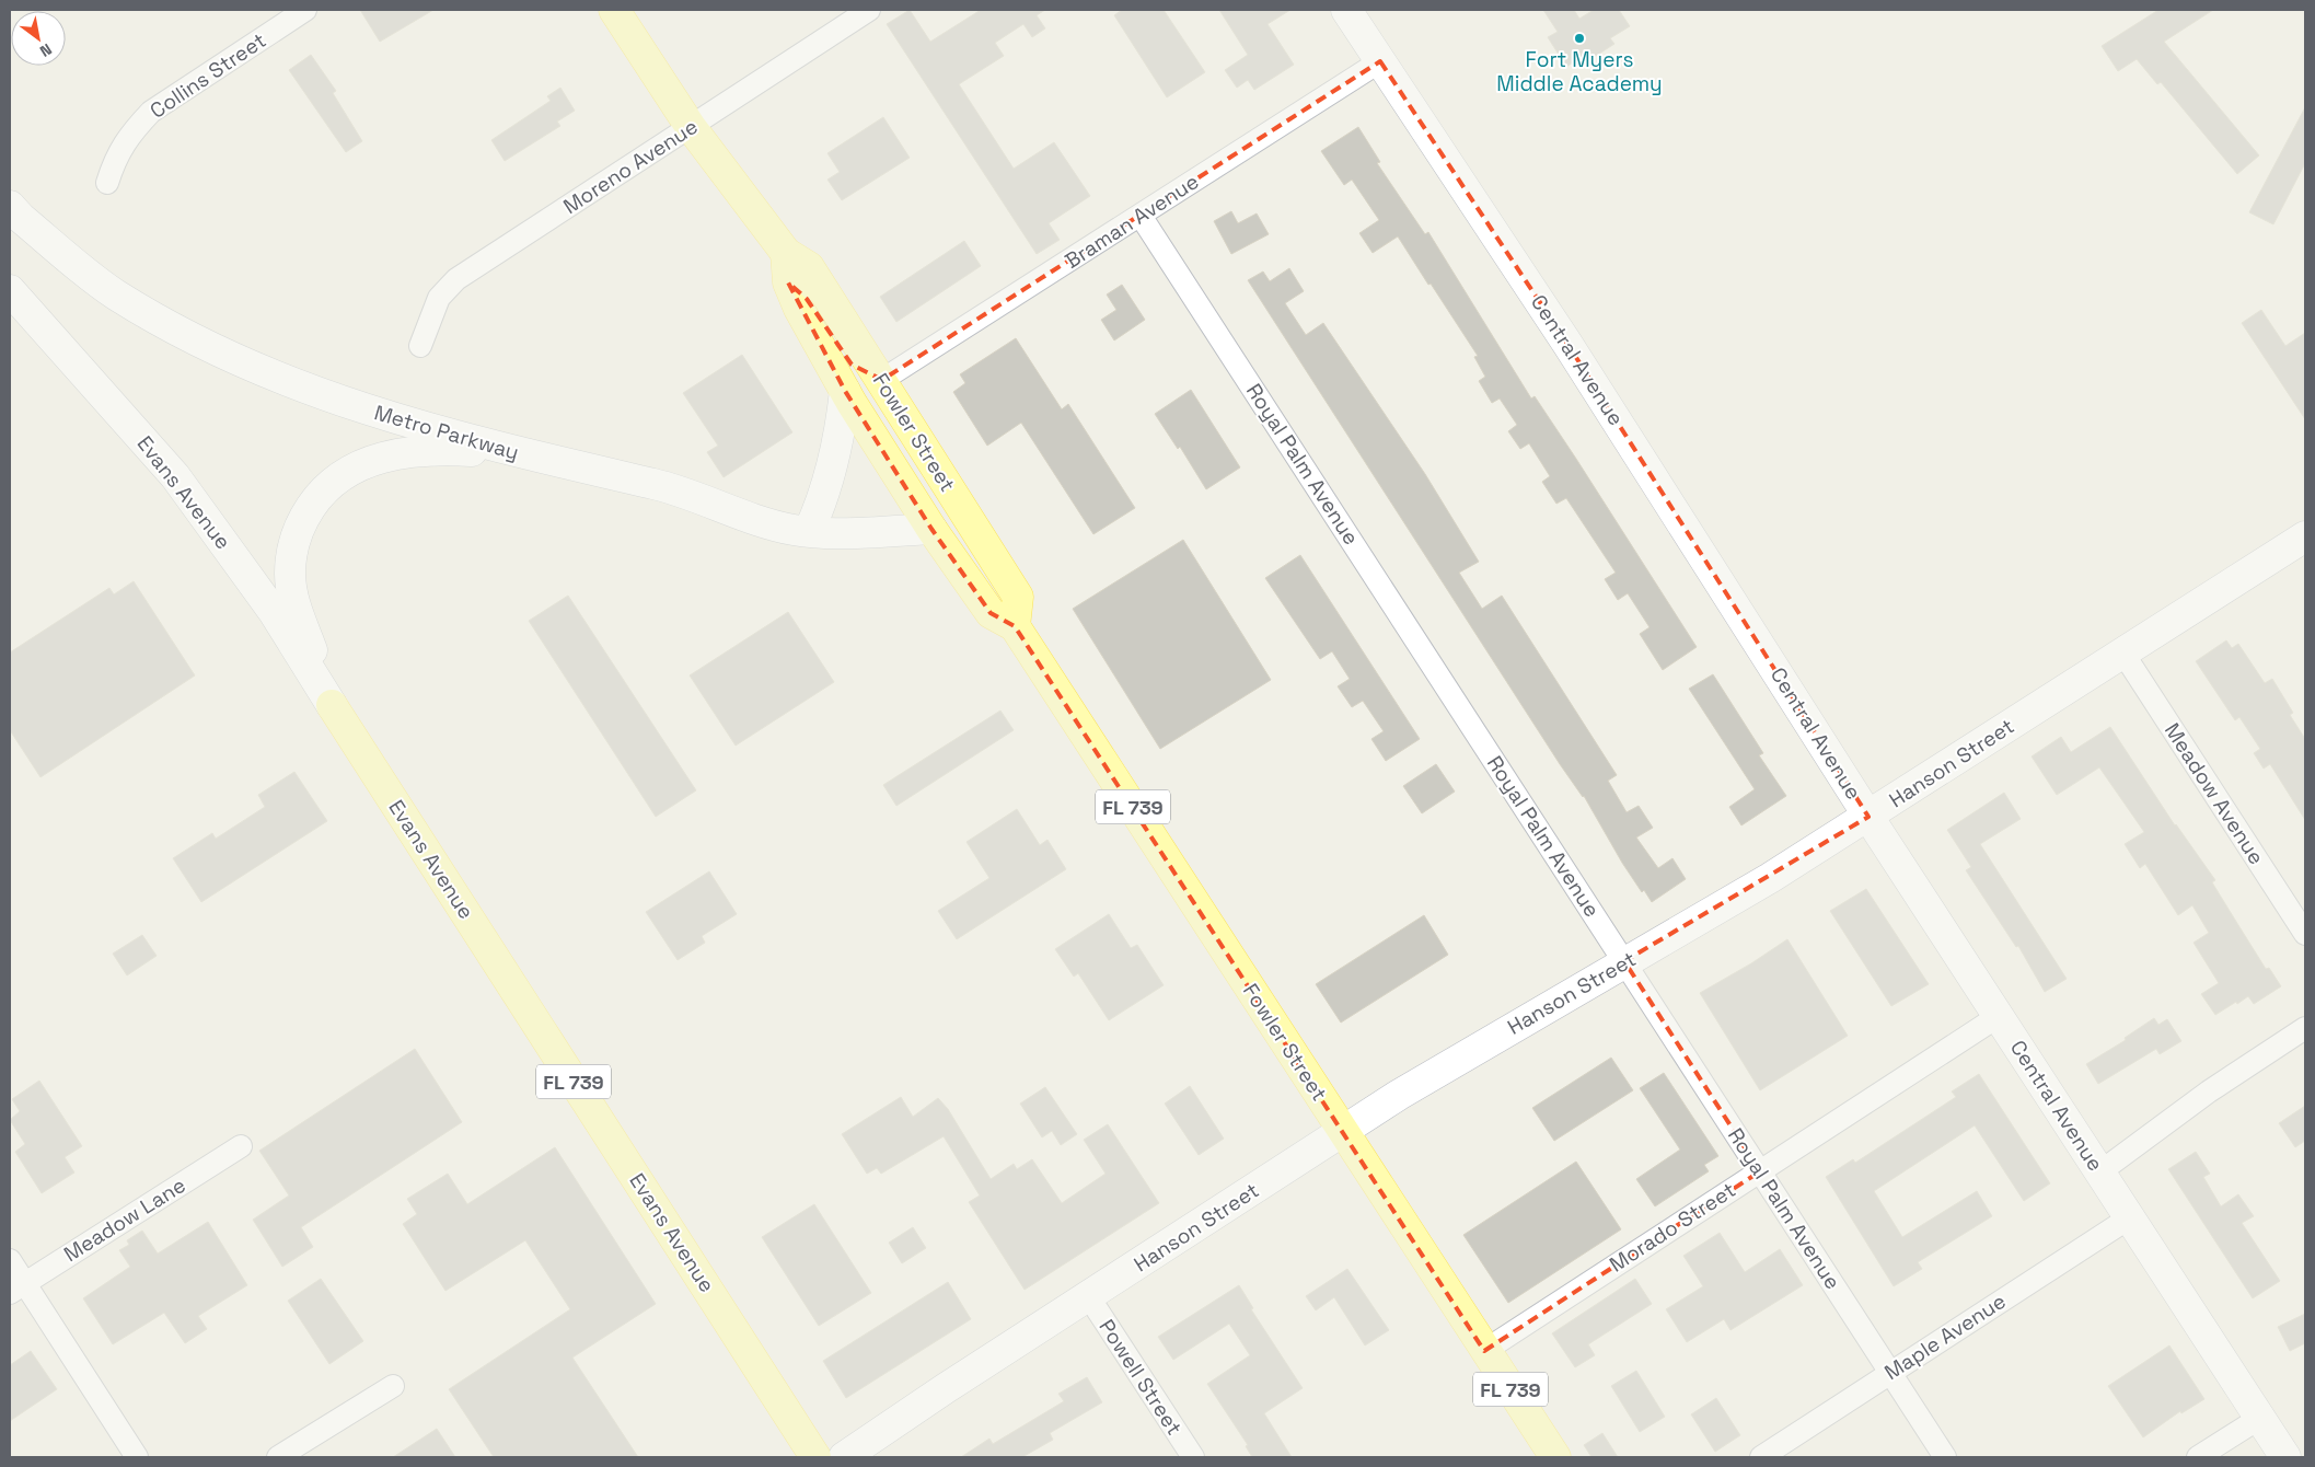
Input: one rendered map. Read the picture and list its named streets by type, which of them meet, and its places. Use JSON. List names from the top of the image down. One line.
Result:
{"streets":{"main road":["Fowler Street","Evans Avenue","FL 739"],"street":["Collins Street","Moreno Avenue","Braman Avenue","Central Avenue","Metro Parkway","Royal Palm Avenue","Hanson Street","Meadow Avenue","Meadow Lane","Morado Street","Maple Avenue","Powell Street"]},"crossings":[["Moreno Avenue","Fowler Street"],["Braman Avenue","Central Avenue"],["Braman Avenue","Fowler Street"],["Braman Avenue","Royal Palm Avenue"],["Central Avenue","Hanson Street"],["Central Avenue","Morado Street"],["Central Avenue","Maple Avenue"],["Metro Parkway","Fowler Street"],["Fowler Street","Hanson Street"],["Fowler Street","Morado Street"],["Royal Palm Avenue","Hanson Street"],["Royal Palm Avenue","Morado Street"],["Royal Palm Avenue","Maple Avenue"],["Hanson Street","Meadow Avenue"],["Hanson Street","Powell Street"]],"places":["Fort Myers Middle Academy"],"north":"bottom right"}
